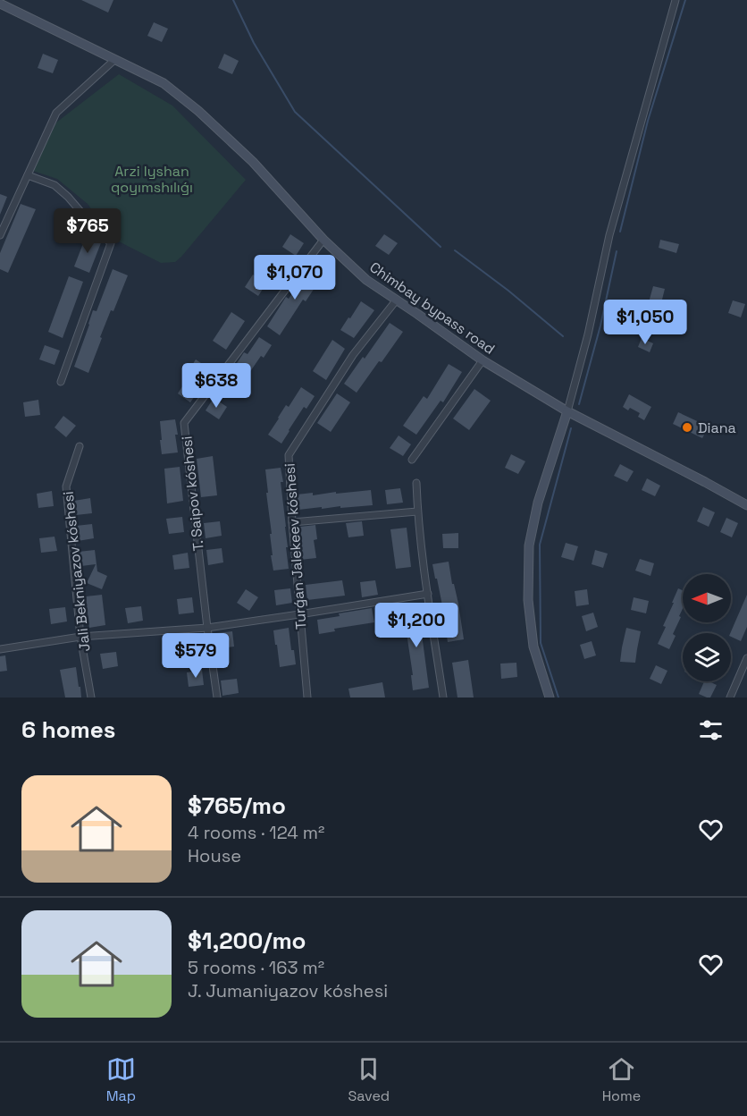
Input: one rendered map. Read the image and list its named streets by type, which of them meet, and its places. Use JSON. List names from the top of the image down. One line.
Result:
{"streets":{"main road":["Chimbay bypass road"],"street":["T. Saipov kóshesi","Turǵan Jalekeev kóshesi","Jali Bekniyazov kóshesi"]},"crossings":[["Chimbay bypass road","T. Saipov kóshesi"],["Chimbay bypass road","Turǵan Jalekeev kóshesi"]],"parks":["Arzi Iyshan qoyımshılıǵı"],"places":["Diana"],"north":"left","page":{"price":["$765","$1,070","$1,050","$638","$1,200","$579"],"heading":"6 homes","list":[{"name":"$765/mo","note":"4 rooms · 124 m² · House"},{"name":"$1,200/mo","note":"5 rooms · 163 m² · J. Jumaniyazov kóshesi"}],"tabs":["Map","Saved","Home"]}}
